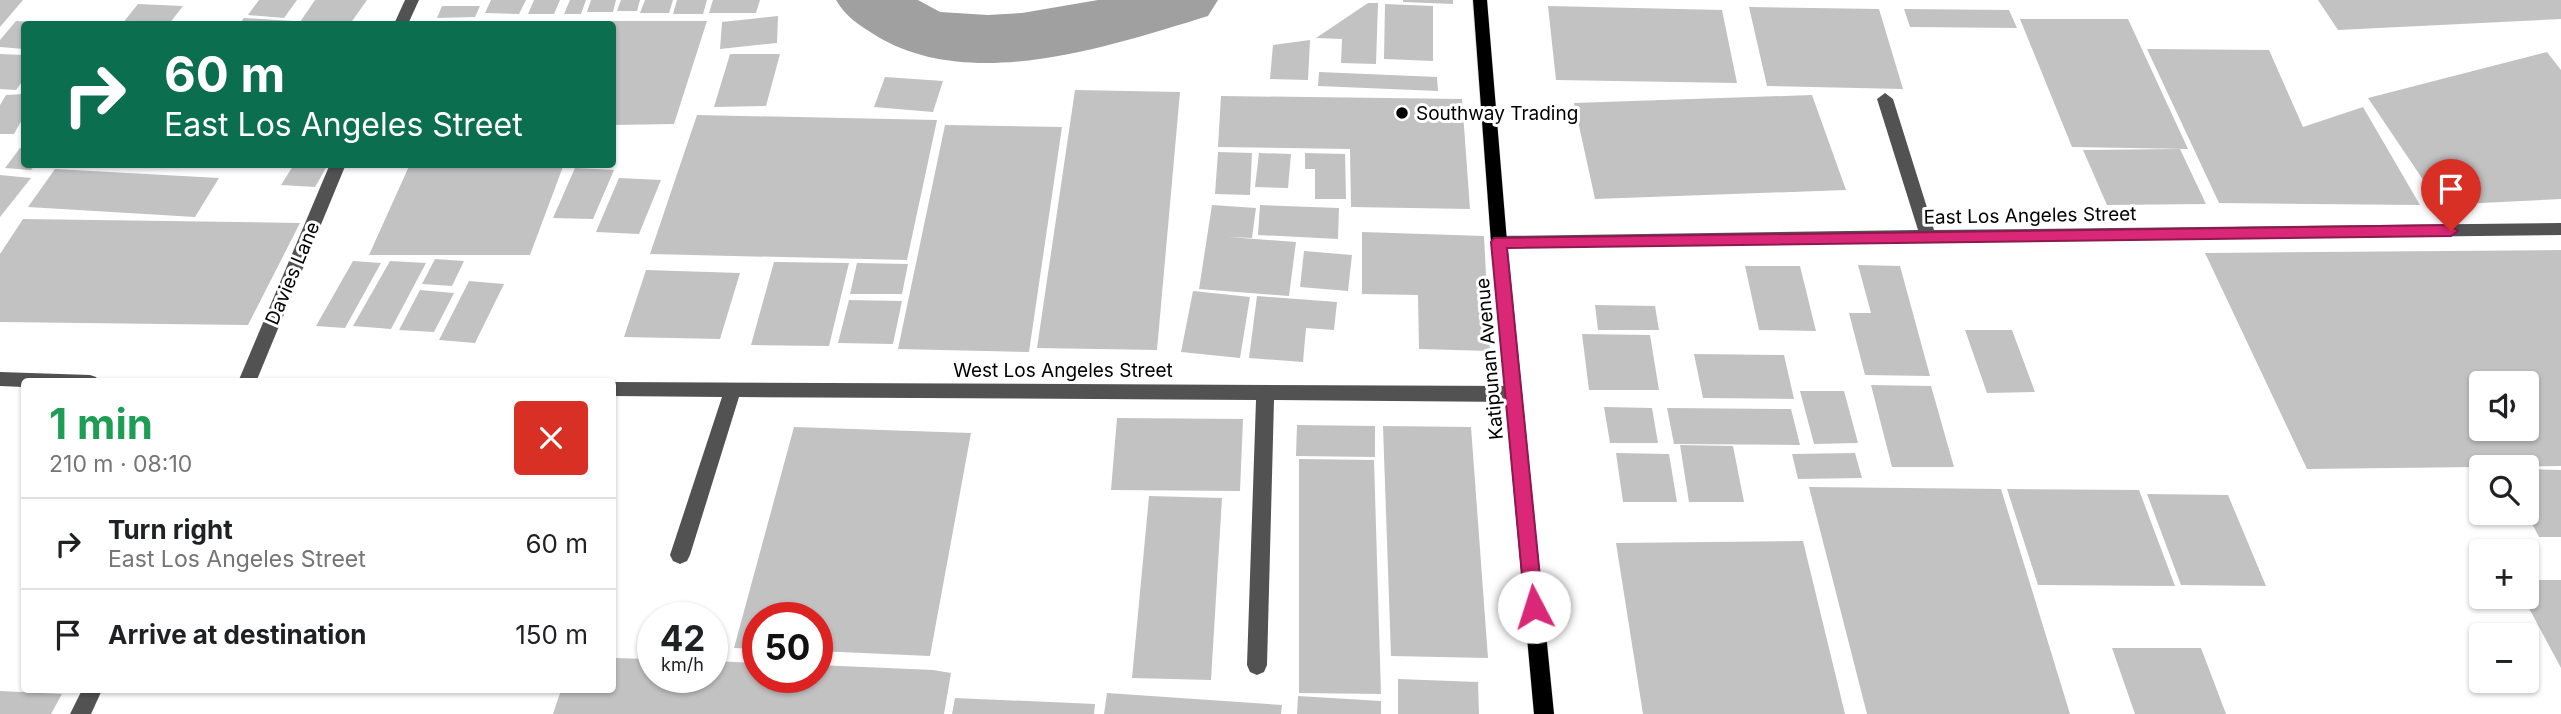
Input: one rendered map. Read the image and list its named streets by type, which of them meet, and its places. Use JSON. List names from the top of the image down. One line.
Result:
{"streets":{"main road":["Katipunan Avenue"],"street":["East Los Angeles Street","Davies Lane","West Los Angeles Street"]},"crossings":[["East Los Angeles Street","Katipunan Avenue"],["Katipunan Avenue","West Los Angeles Street"]],"places":["Southway Trading"],"page":{"turn":["60 m","East Los Angeles Street"],"map_buttons":["+","−"],"heading":["1 min","210 m · 08:10"],"list":[{"name":"Turn right","note":"East Los Angeles Street","value":"60 m"},{"name":"Arrive at destination","value":"150 m"}],"speed":"42 km/h","limit":"50"}}
